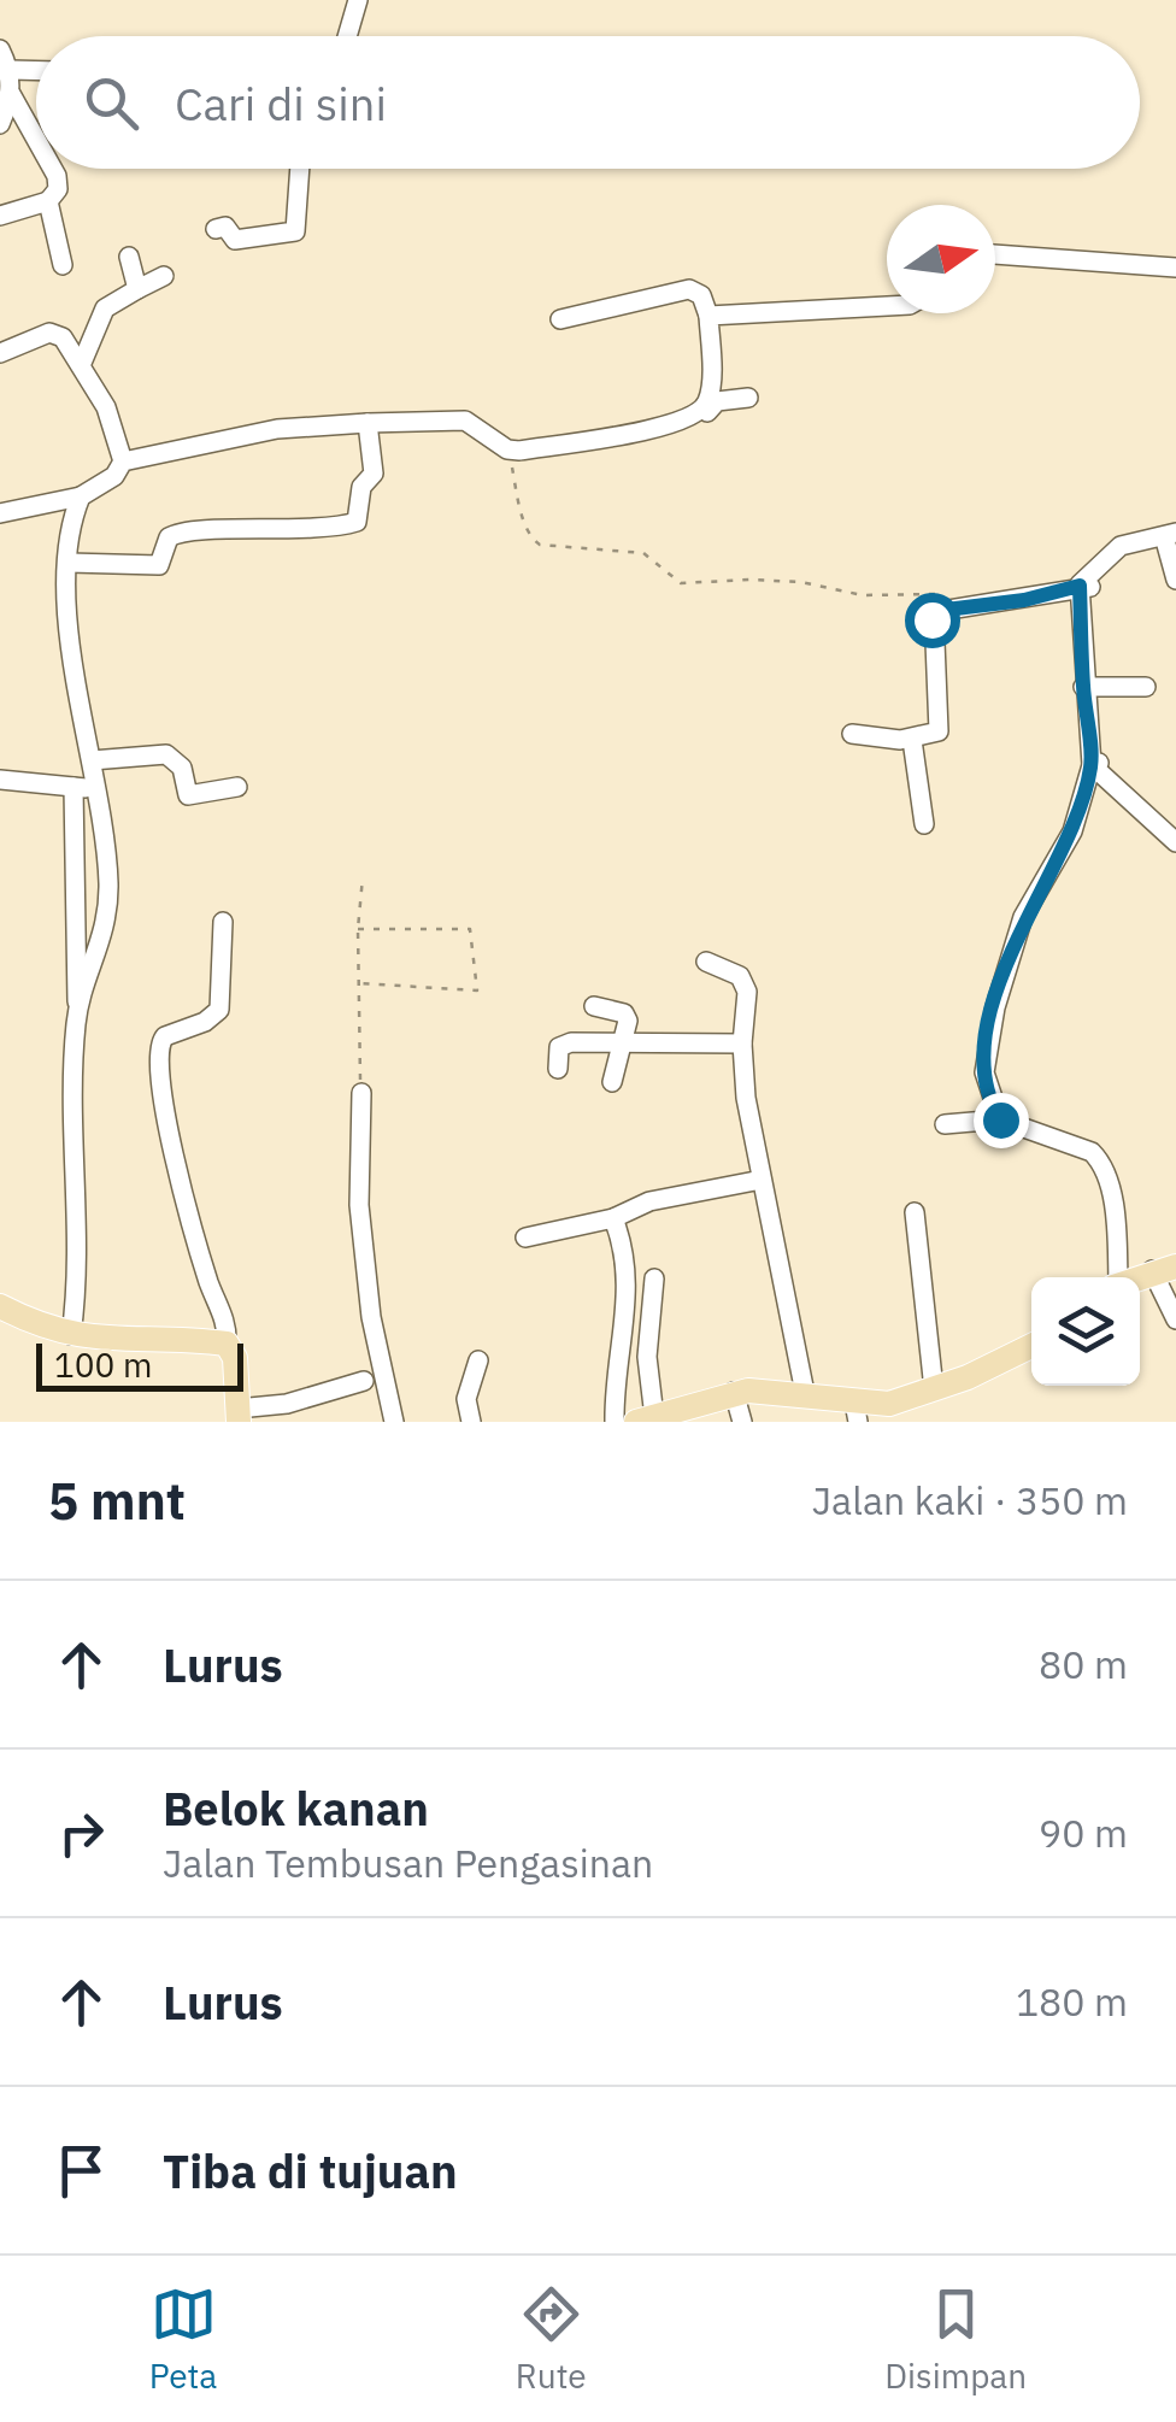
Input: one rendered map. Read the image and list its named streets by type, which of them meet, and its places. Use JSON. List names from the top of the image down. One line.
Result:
{"scale_bar":"100 m","north":"right","page":{"search":"Cari di sini","scale":"100 m","heading":["5 mnt","Jalan kaki · 350 m"],"list":[["Lurus","80 m"],["Belok kanan","Jalan Tembusan Pengasinan","90 m"],["Lurus","180 m"],"Tiba di tujuan"],"nav":["Peta","Rute","Disimpan"]}}
